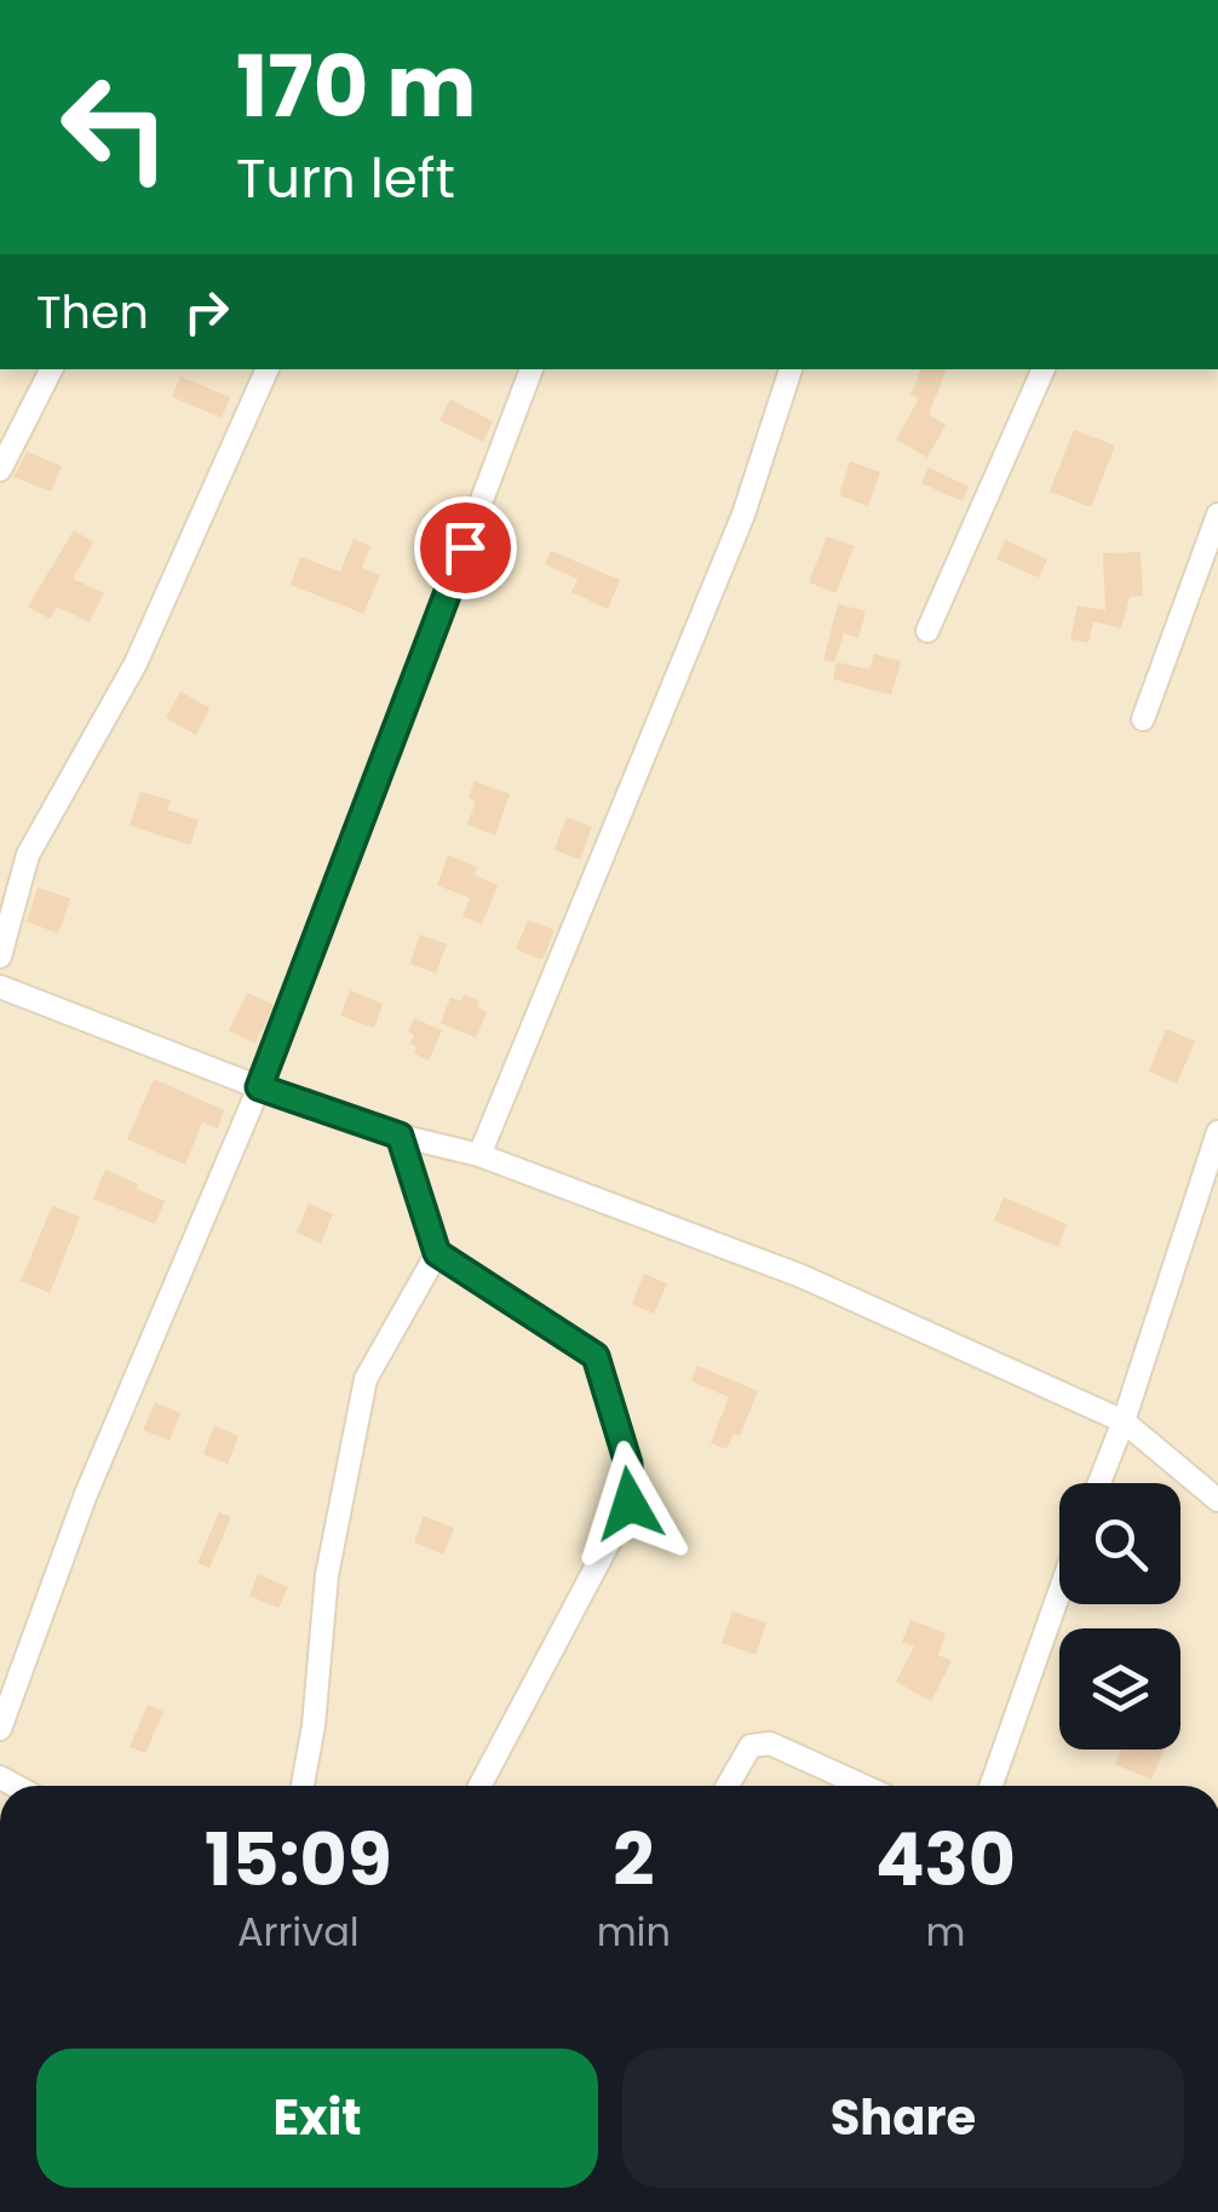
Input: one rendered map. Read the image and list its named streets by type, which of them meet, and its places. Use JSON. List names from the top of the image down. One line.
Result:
{"page":{"turn":["170 m","Turn left"],"then":"Then","eta":["15:09","Arrival","2","min","430","m"],"buttons":["Exit","Share"]}}
